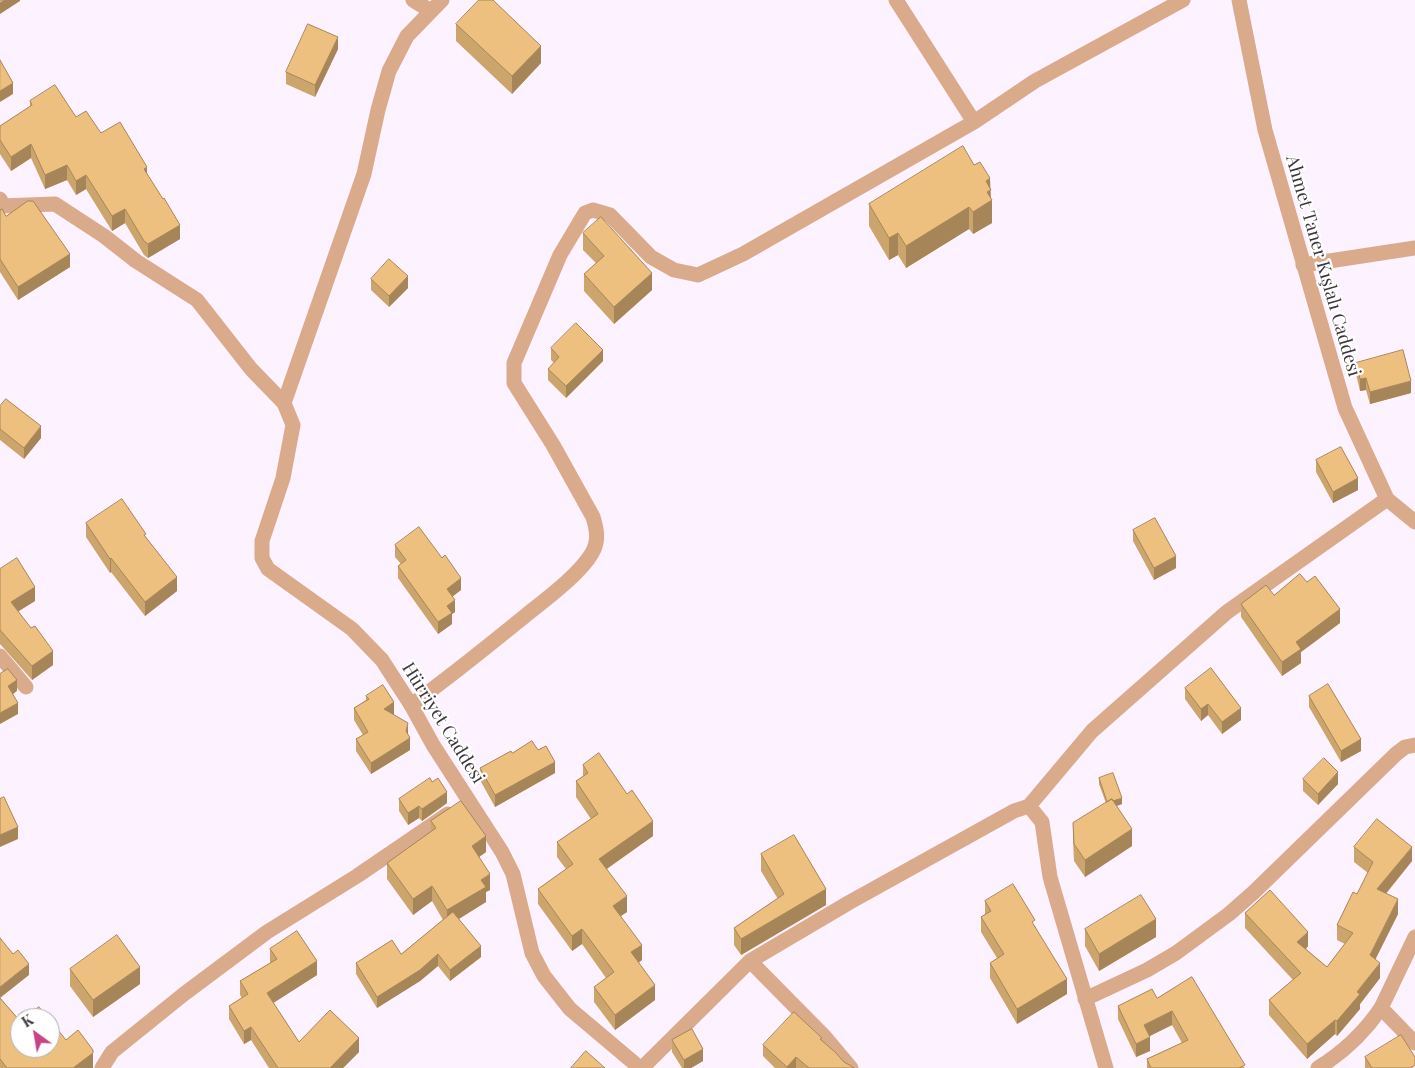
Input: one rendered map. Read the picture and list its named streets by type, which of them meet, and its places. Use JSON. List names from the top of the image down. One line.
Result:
{"streets":{"street":["Ahmet Taner Kışlalı Caddesi","Hürriyet Caddesi"]},"north":"top left"}
